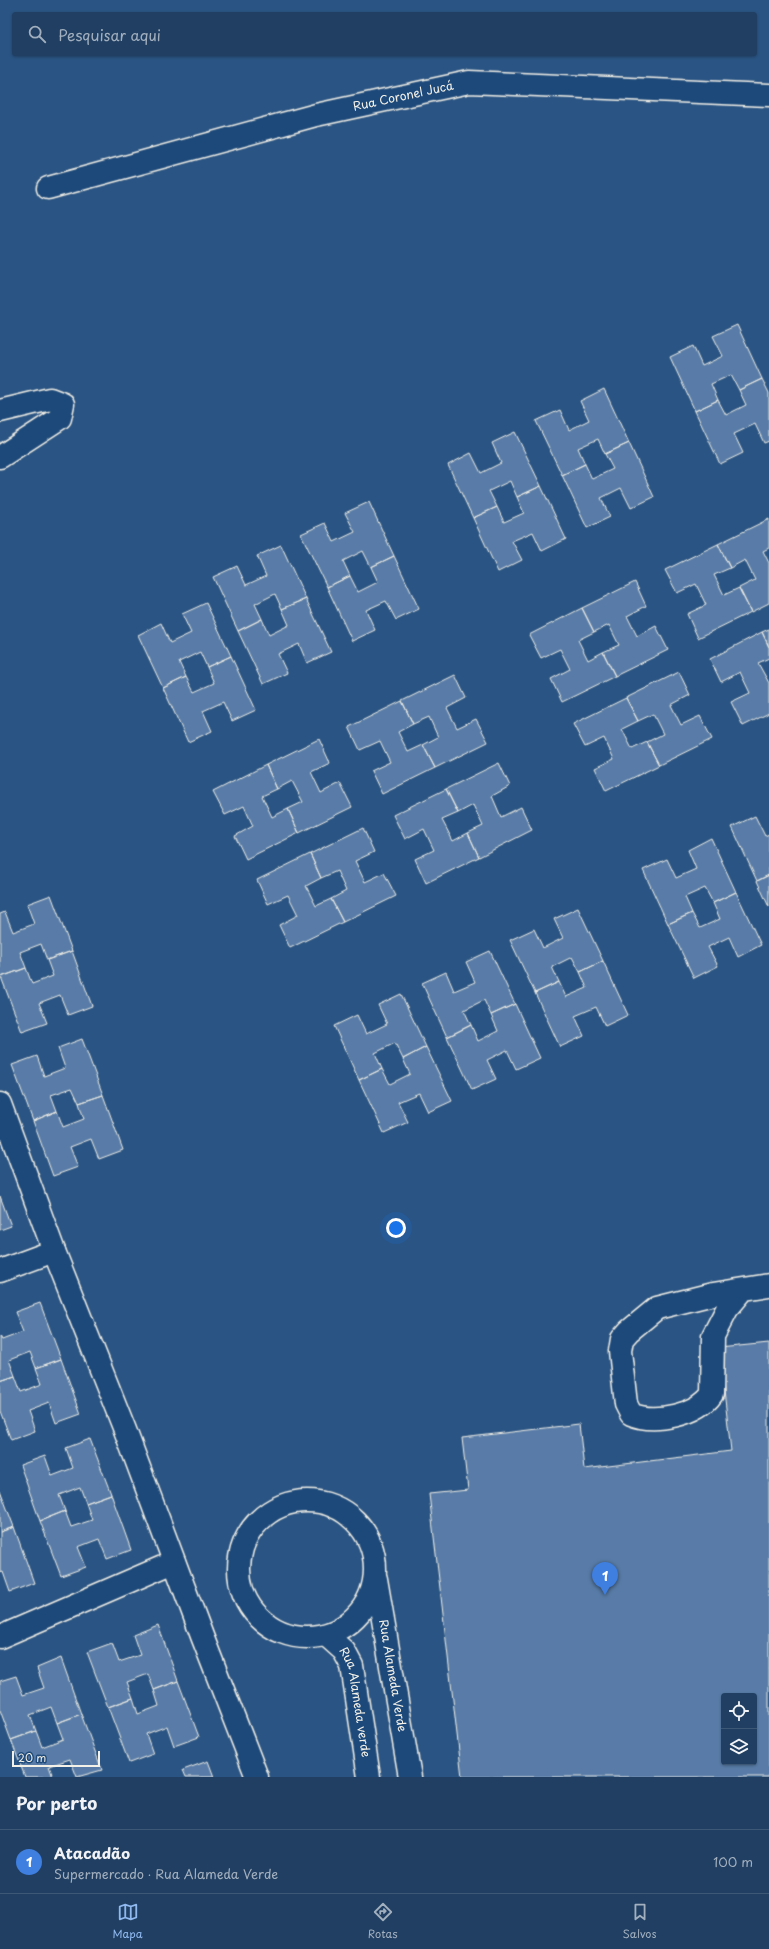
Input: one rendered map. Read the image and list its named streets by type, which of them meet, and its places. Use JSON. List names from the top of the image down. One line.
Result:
{"streets":{"street":["Rua Coronel Jucá","Rua Alameda Verde","Rua Alameda verde"]},"crossings":[["Rua Alameda Verde","Rua Alameda verde"]],"scale_bar":"20 m","page":{"search":"Pesquisar aqui","pins":"1","scale":"20 m","heading":"Por perto","list":[{"mark":"1","name":"Atacadão","note":"Supermercado · Rua Alameda Verde","value":"100 m"}],"nav":["Mapa","Rotas","Salvos"]}}
